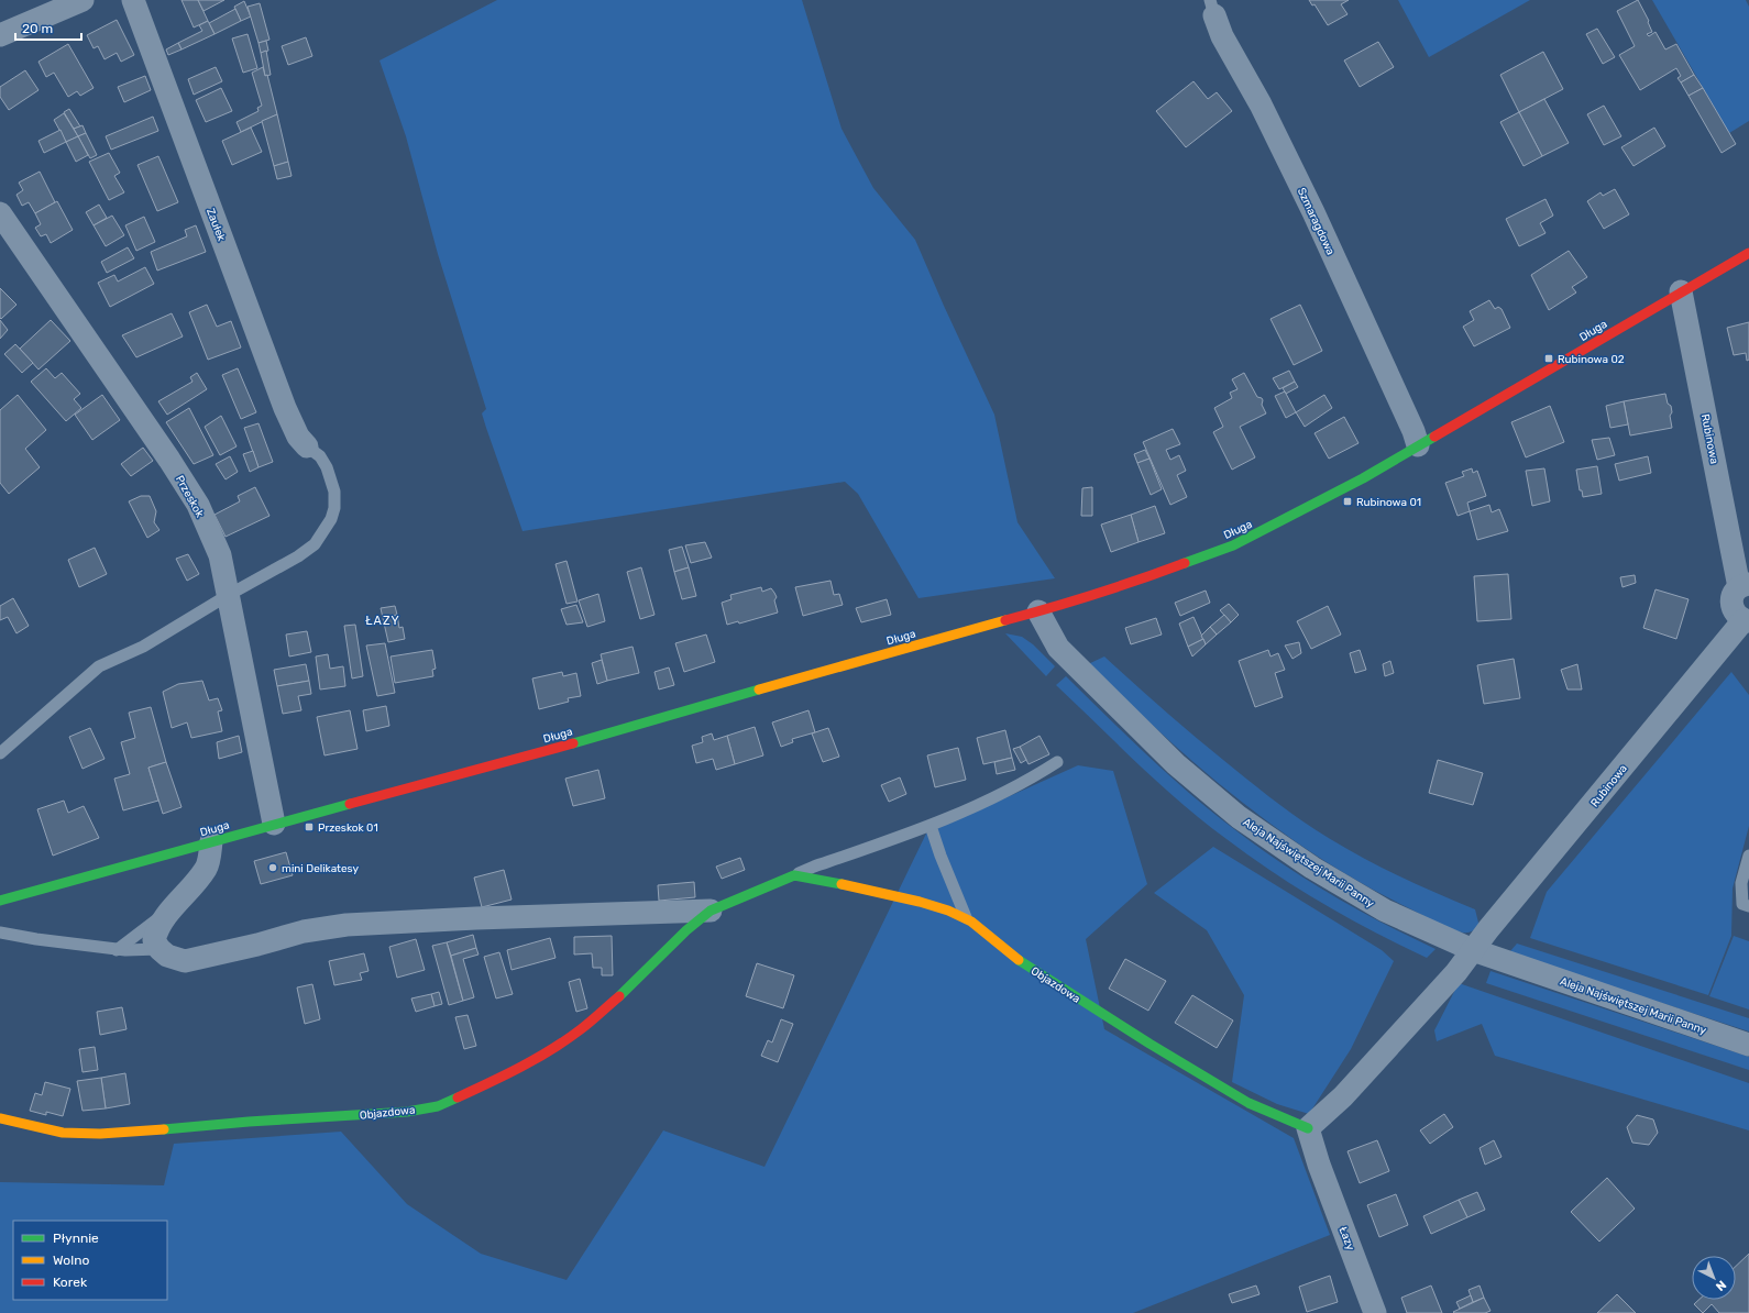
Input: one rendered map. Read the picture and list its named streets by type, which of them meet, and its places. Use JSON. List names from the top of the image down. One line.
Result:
{"streets":{"street":["Szmaragdowa","Zaułek","Długa","Rubinowa","Przeskok","Aleja Najświętszej Marii Panny","Objazdowa","Łazy"]},"crossings":[["Szmaragdowa","Długa"],["Długa","Rubinowa"],["Długa","Przeskok"],["Długa","Aleja Najświętszej Marii Panny"],["Rubinowa","Aleja Najświętszej Marii Panny"],["Rubinowa","Objazdowa"],["Rubinowa","Łazy"],["Objazdowa","Łazy"]],"districts":["ŁAZY"],"places":{"transit":["Rubinowa 02","Rubinowa 01","Przeskok 01"],"other":["mini Delikatesy"]},"legend":["Płynnie","Wolno","Korek"],"scale_bar":"20 m","north":"bottom right"}
